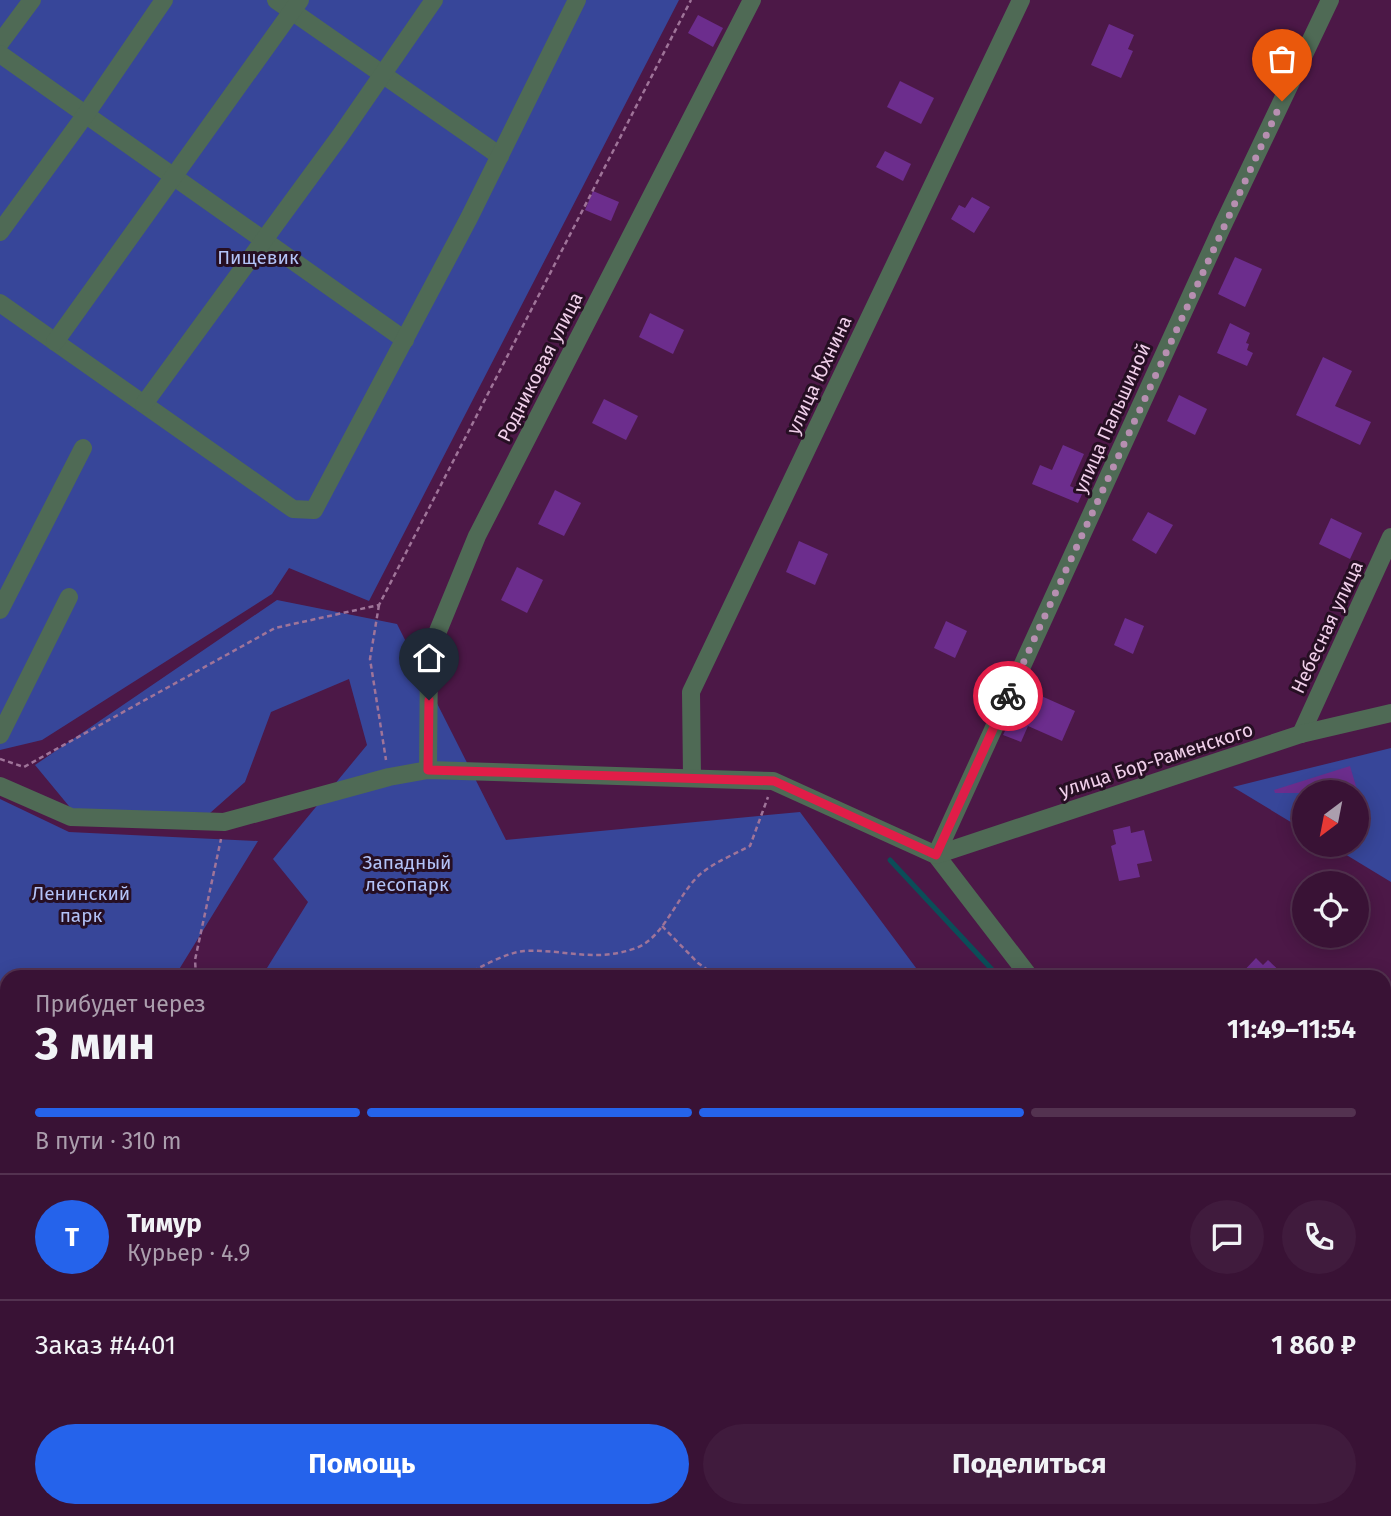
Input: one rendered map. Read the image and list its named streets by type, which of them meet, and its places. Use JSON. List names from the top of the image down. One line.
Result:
{"streets":{"street":["Родниковая улица","улица Юхнина","улица Пальшиной","Небесная улица","улица Бор-Раменского"]},"crossings":[["улица Пальшиной","улица Бор-Раменского"],["Небесная улица","улица Бор-Раменского"]],"parks":["Пищевик","Западный лесопарк","Ленинский парк"],"north":"bottom left","page":{"heading":["3 мин","Прибудет через","11:49–11:54"],"panel":["Тимур","Курьер · 4.9","Заказ #4401","1 860 ₽"],"bar":"В пути · 310 m","round":"Т","buttons":["Помощь","Поделиться"]}}
